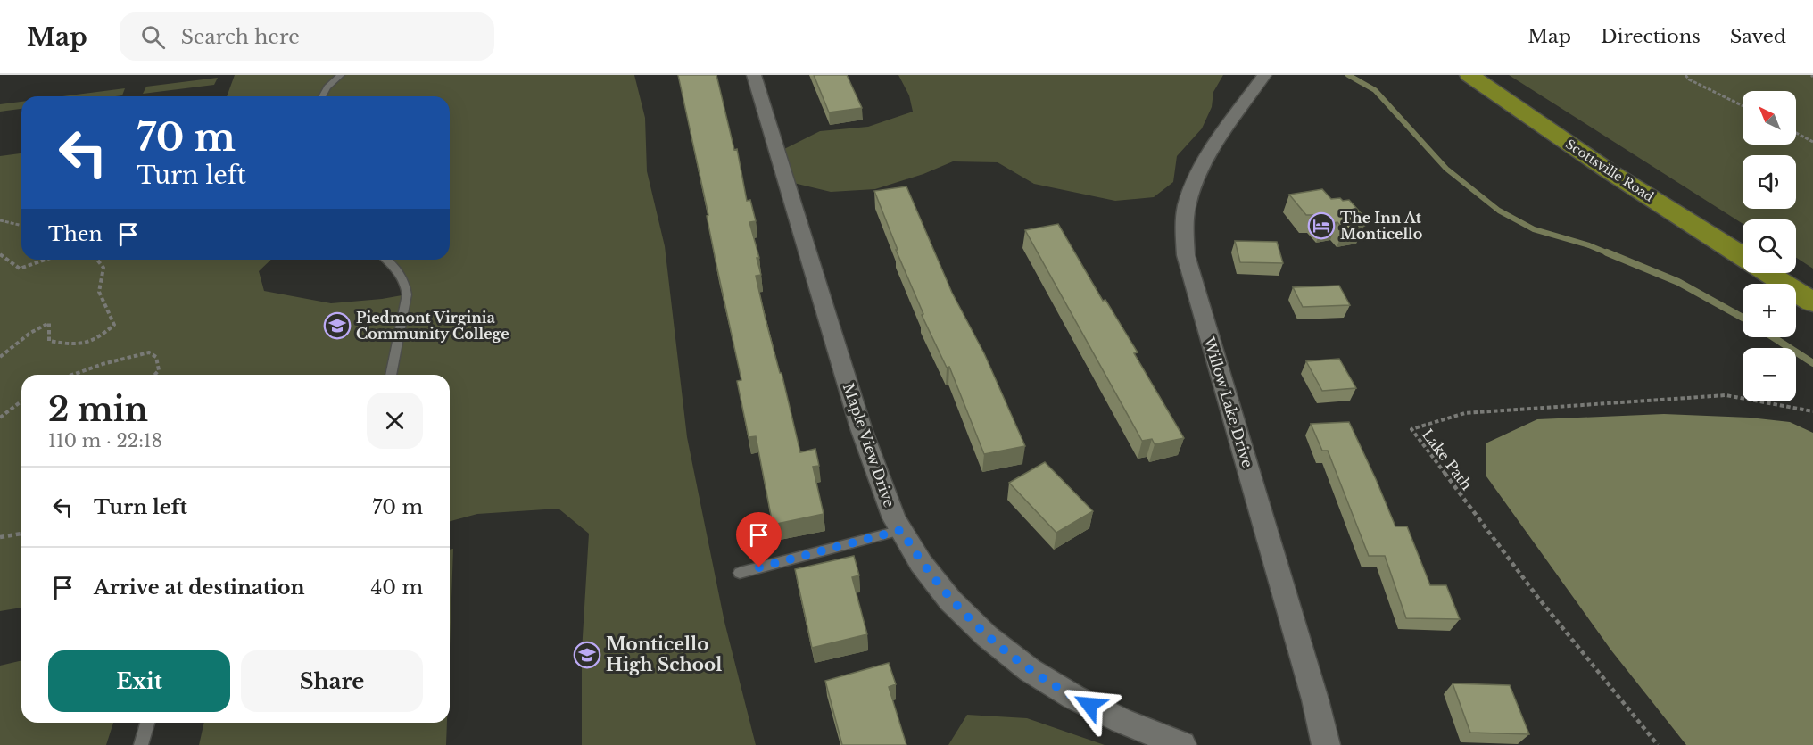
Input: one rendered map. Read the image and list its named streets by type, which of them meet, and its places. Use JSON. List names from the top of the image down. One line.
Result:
{"streets":{"highway":["Scottsville Road"],"street":["Willow Lake Drive","Maple View Drive"],"path":["Lake Path"]},"places":{"hotel":["The Inn At Monticello"],"school or university":["Piedmont Virginia Community College","Monticello High School"]},"north":"top left","page":{"header":"Map","search":"Search here","nav":["Map","Directions","Saved"],"map_buttons":["+","−"],"turn":["70 m","Turn left"],"then":"Then","heading":["2 min","110 m · 22:18"],"list":[{"name":"Turn left","value":"70 m"},{"name":"Arrive at destination","value":"40 m"}],"buttons":["Exit","Share"]}}
